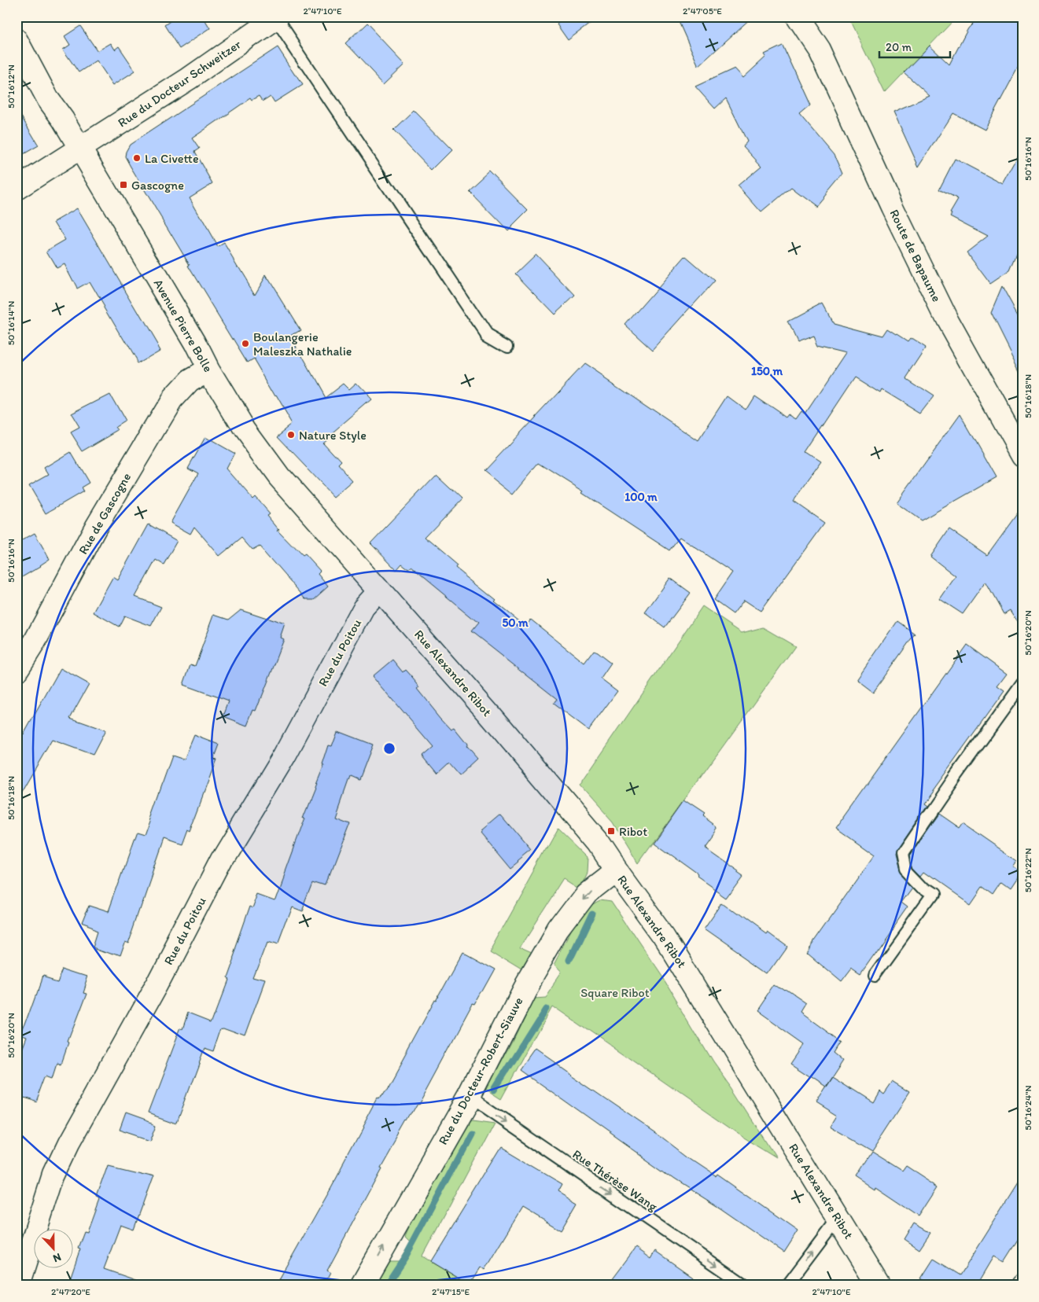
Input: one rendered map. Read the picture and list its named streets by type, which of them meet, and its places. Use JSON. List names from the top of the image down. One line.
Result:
{"streets":{"street":["Rue du Docteur Schweitzer","Route de Bapaume","Avenue Pierre Bolle","Rue de Gascogne","Rue du Poitou","Rue Alexandre Ribot","Rue du Docteur-Robert-Siauve"],"lane":["Rue Thérèse Wang"]},"crossings":[["Rue du Docteur Schweitzer","Avenue Pierre Bolle"],["Avenue Pierre Bolle","Rue de Gascogne"],["Avenue Pierre Bolle","Rue du Poitou"],["Avenue Pierre Bolle","Rue Alexandre Ribot"],["Rue du Poitou","Rue Alexandre Ribot"],["Rue Alexandre Ribot","Rue du Docteur-Robert-Siauve"],["Rue du Docteur-Robert-Siauve","Rue Thérèse Wang"]],"one_way":["Rue Thérèse Wang"],"parks":["Square Ribot"],"places":{"other":["La Civette","Boulangerie Maleszka Nathalie","Nature Style"],"transit":["Gascogne","Ribot"]},"scale_bar":"20 m","north":"bottom","coordinates":["2°47'10\"E","2°47'05\"E","50°16'12\"N","50°16'16\"N","50°16'14\"N","50°16'18\"N","50°16'20\"N","50°16'22\"N","50°16'24\"N","2°47'20\"E","2°47'15\"E"],"rings":["150 m","100 m","50 m"]}
